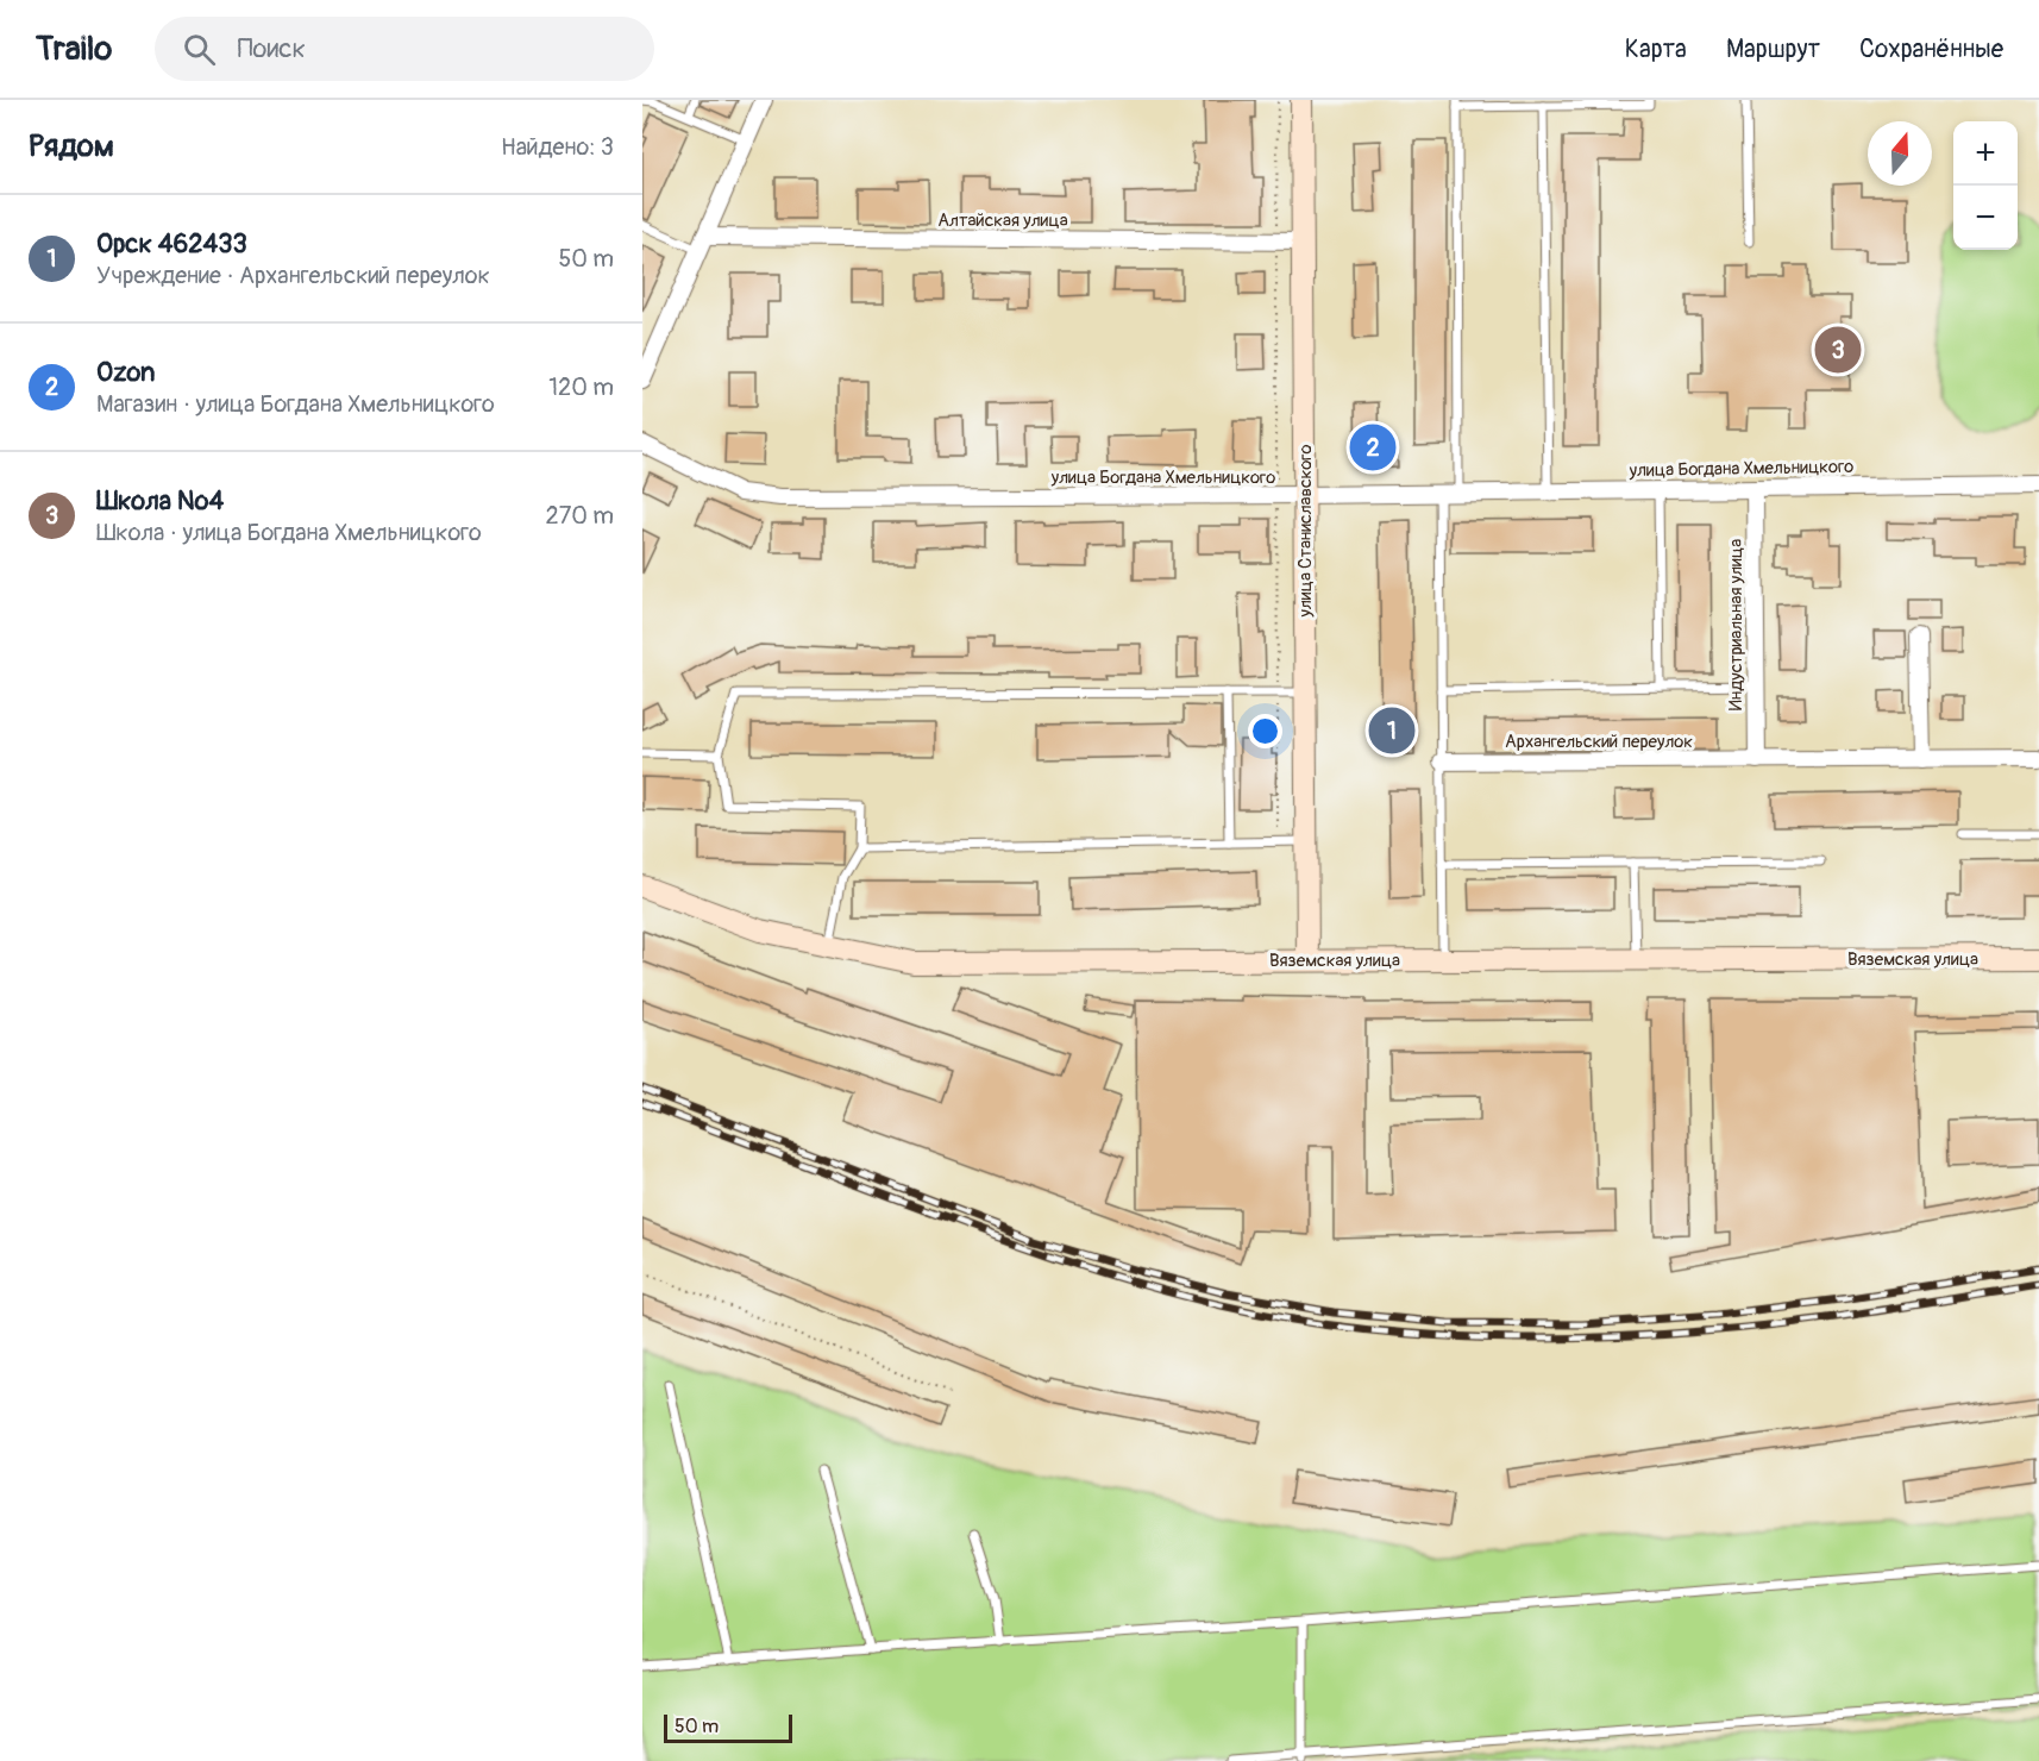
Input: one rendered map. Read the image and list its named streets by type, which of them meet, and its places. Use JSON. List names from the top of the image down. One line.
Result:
{"streets":{"main road":["улица Станиславского","Вяземская улица"],"street":["Алтайская улица","улица Богдана Хмельницкого","Индустриальная улица","Архангельский переулок"]},"crossings":[["Алтайская улица","улица Станиславского"],["улица Богдана Хмельницкого","улица Станиславского"],["улица Богдана Хмельницкого","Индустриальная улица"],["улица Станиславского","Вяземская улица"],["Индустриальная улица","Архангельский переулок"]],"scale_bar":"50 m","north":"top","page":{"header":"Trailo","search":"Поиск","nav":["Карта","Маршрут","Сохранённые"],"heading":["Рядом","Найдено: 3"],"map_buttons":["+","−"],"list":[{"mark":"1","name":"Орск 462433","note":"Учреждение · Архангельский переулок","value":"50 m"},{"mark":"2","name":"Ozon","note":"Магазин · улица Богдана Хмельницкого","value":"120 m"},{"mark":"3","name":"Школа №4","note":"Школа · улица Богдана Хмельницкого","value":"270 m"}],"pins":["3","2","1"],"scale":"50 m"}}
